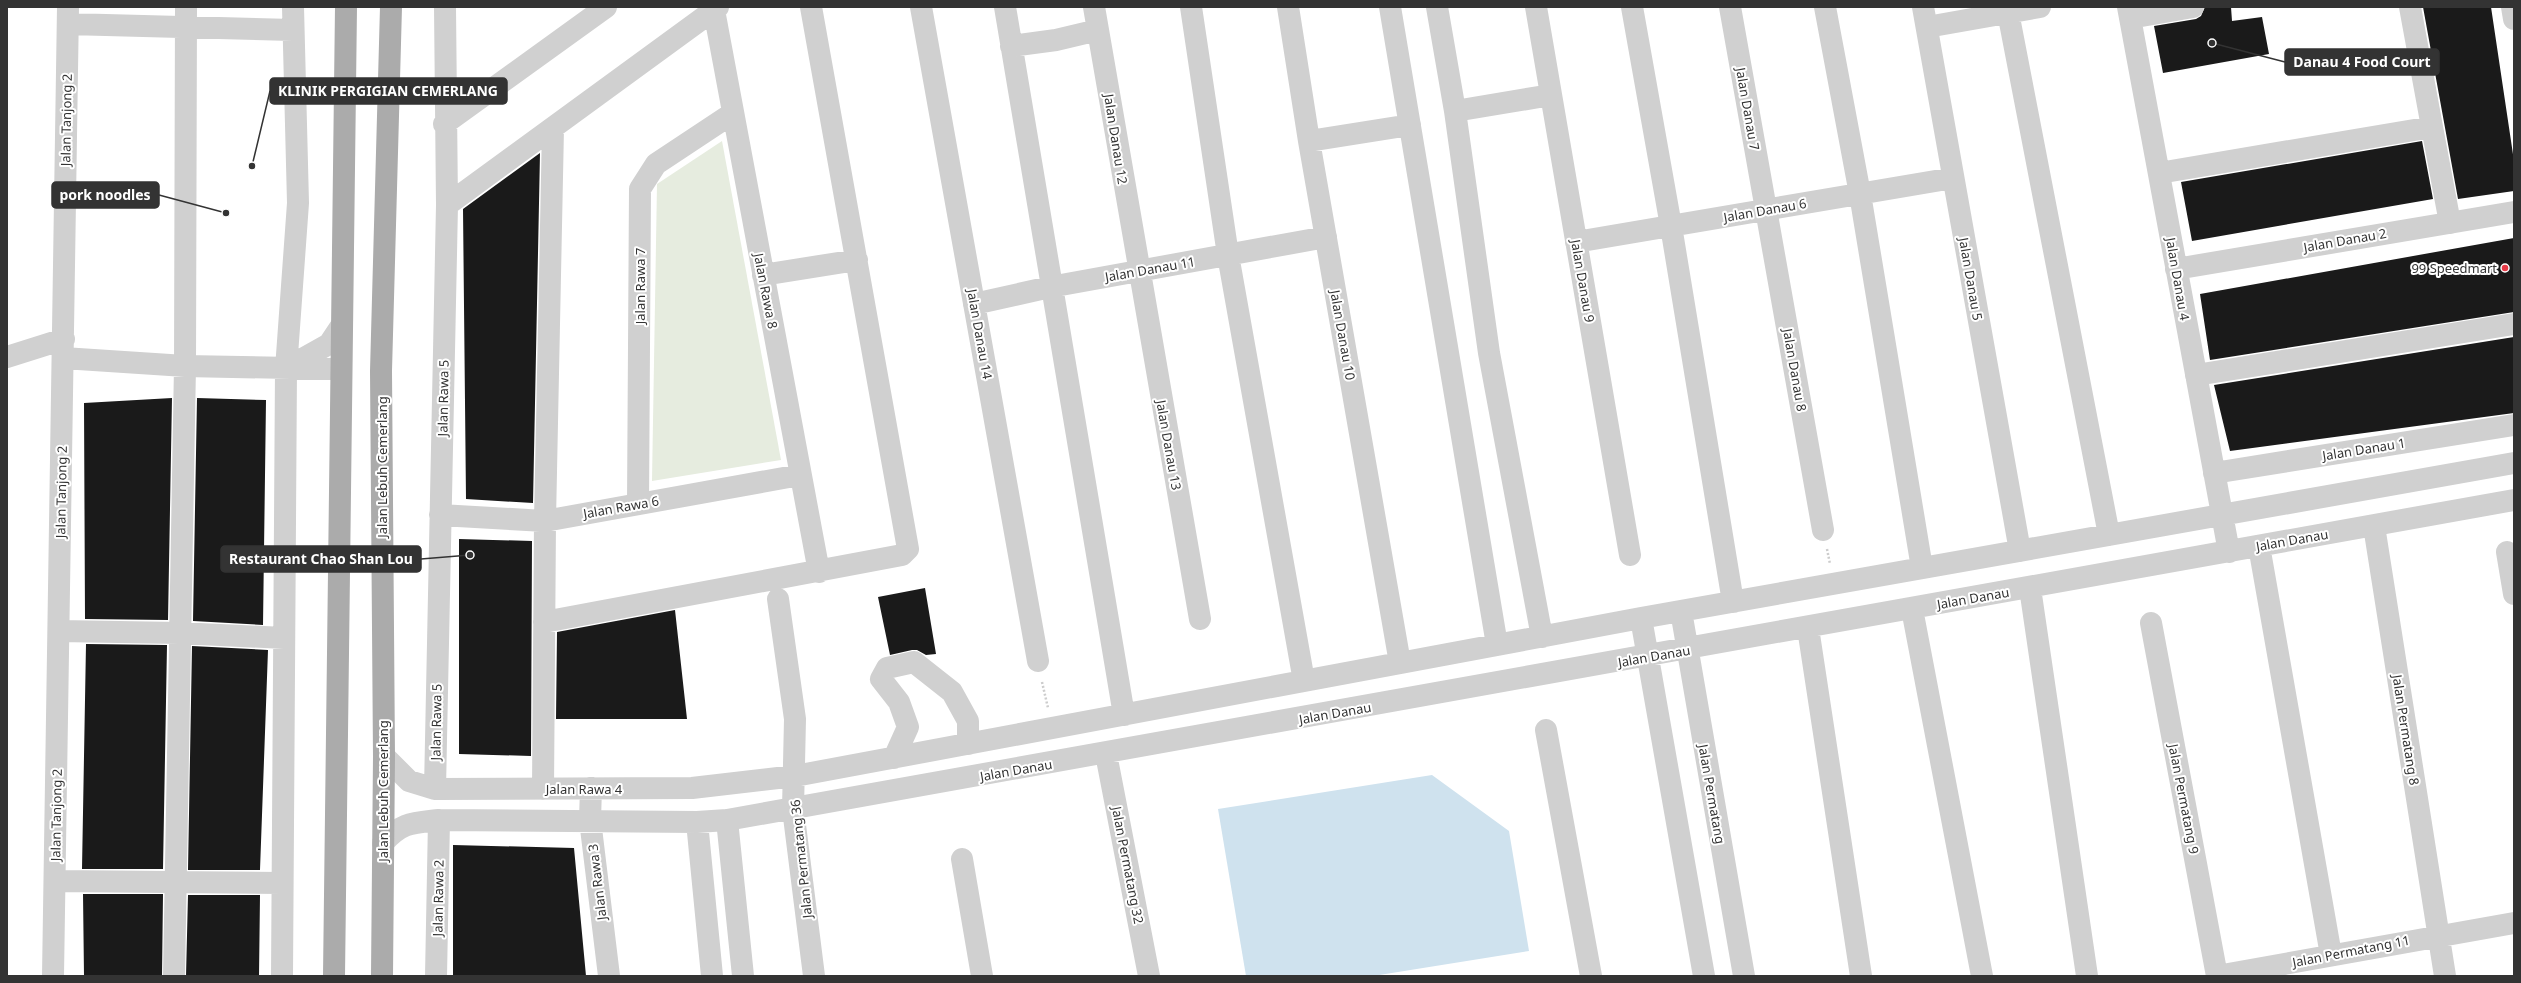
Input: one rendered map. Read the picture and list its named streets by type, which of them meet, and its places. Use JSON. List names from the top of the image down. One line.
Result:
{"streets":{"main road":["Jalan Lebuh Cemerlang"],"street":["Jalan Danau 7","Jalan Tanjong 2","Jalan Danau 12","Jalan Danau 6","Jalan Danau 2","Jalan Danau 11","Jalan Danau 5","Jalan Danau 4","Jalan Danau 9","Jalan Rawa 7","Jalan Rawa 8","Jalan Danau 14","Jalan Danau 10","Jalan Danau 8","Jalan Rawa 5","Jalan Danau 13","Jalan Danau 1","Jalan Rawa 6","Jalan Danau","Jalan Permatang 8","Jalan Rawa 4","Jalan Permatang","Jalan Permatang 9","Jalan Permatang 36","Jalan Permatang 32","Jalan Rawa 3","Jalan Rawa 2","Jalan Permatang 11"]},"crossings":[["Jalan Danau 7","Jalan Danau 6"],["Jalan Danau 7","Jalan Danau 8"],["Jalan Danau 12","Jalan Danau 11"],["Jalan Danau 12","Jalan Danau 13"],["Jalan Danau 6","Jalan Danau 5"],["Jalan Danau 6","Jalan Danau 9"],["Jalan Danau 6","Jalan Danau 8"],["Jalan Danau 2","Jalan Danau 4"],["Jalan Danau 11","Jalan Danau 14"],["Jalan Danau 11","Jalan Danau 10"],["Jalan Danau 11","Jalan Danau 13"],["Jalan Danau 4","Jalan Danau 1"],["Jalan Danau 4","Jalan Danau"],["Jalan Rawa 7","Jalan Rawa 8"],["Jalan Rawa 7","Jalan Rawa 6"],["Jalan Rawa 8","Jalan Rawa 6"],["Jalan Rawa 5","Jalan Rawa 6"],["Jalan Rawa 5","Jalan Rawa 4"],["Jalan Lebuh Cemerlang","Jalan Rawa 4"],["Jalan Danau","Jalan Permatang 8"],["Jalan Danau","Jalan Permatang"],["Jalan Danau","Jalan Permatang 36"],["Jalan Danau","Jalan Permatang 32"],["Jalan Permatang 8","Jalan Permatang 11"],["Jalan Rawa 4","Jalan Permatang 36"],["Jalan Rawa 4","Jalan Rawa 3"],["Jalan Permatang 9","Jalan Permatang 11"]],"places":["Danau 4 Food Court","KLINIK PERGIGIAN CEMERLANG","pork noodles","99 Speedmart","Restaurant Chao Shan Lou"]}
